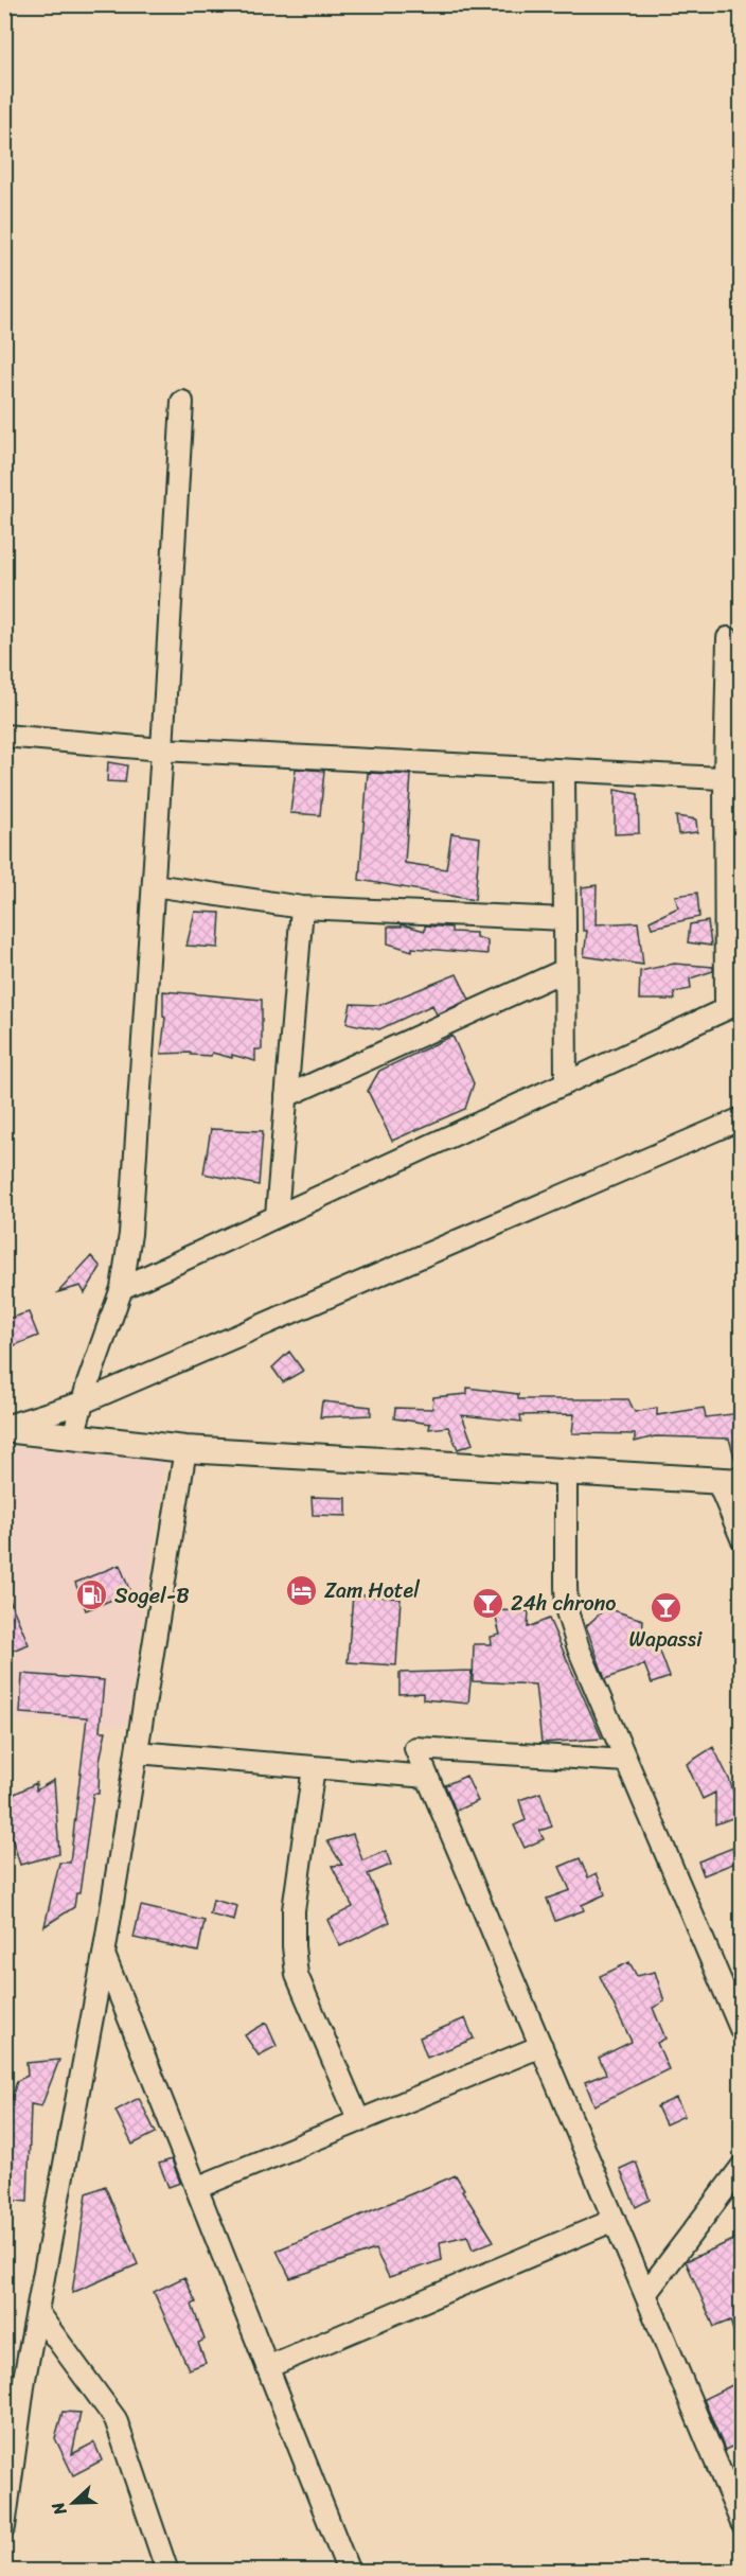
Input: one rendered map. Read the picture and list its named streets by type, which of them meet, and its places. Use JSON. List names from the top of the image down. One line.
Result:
{"places":{"hotel":["Zam Hotel"],"fuel station":["Sogel-B"],"bar":["24h chrono","Wapassi"]},"north":"left"}
